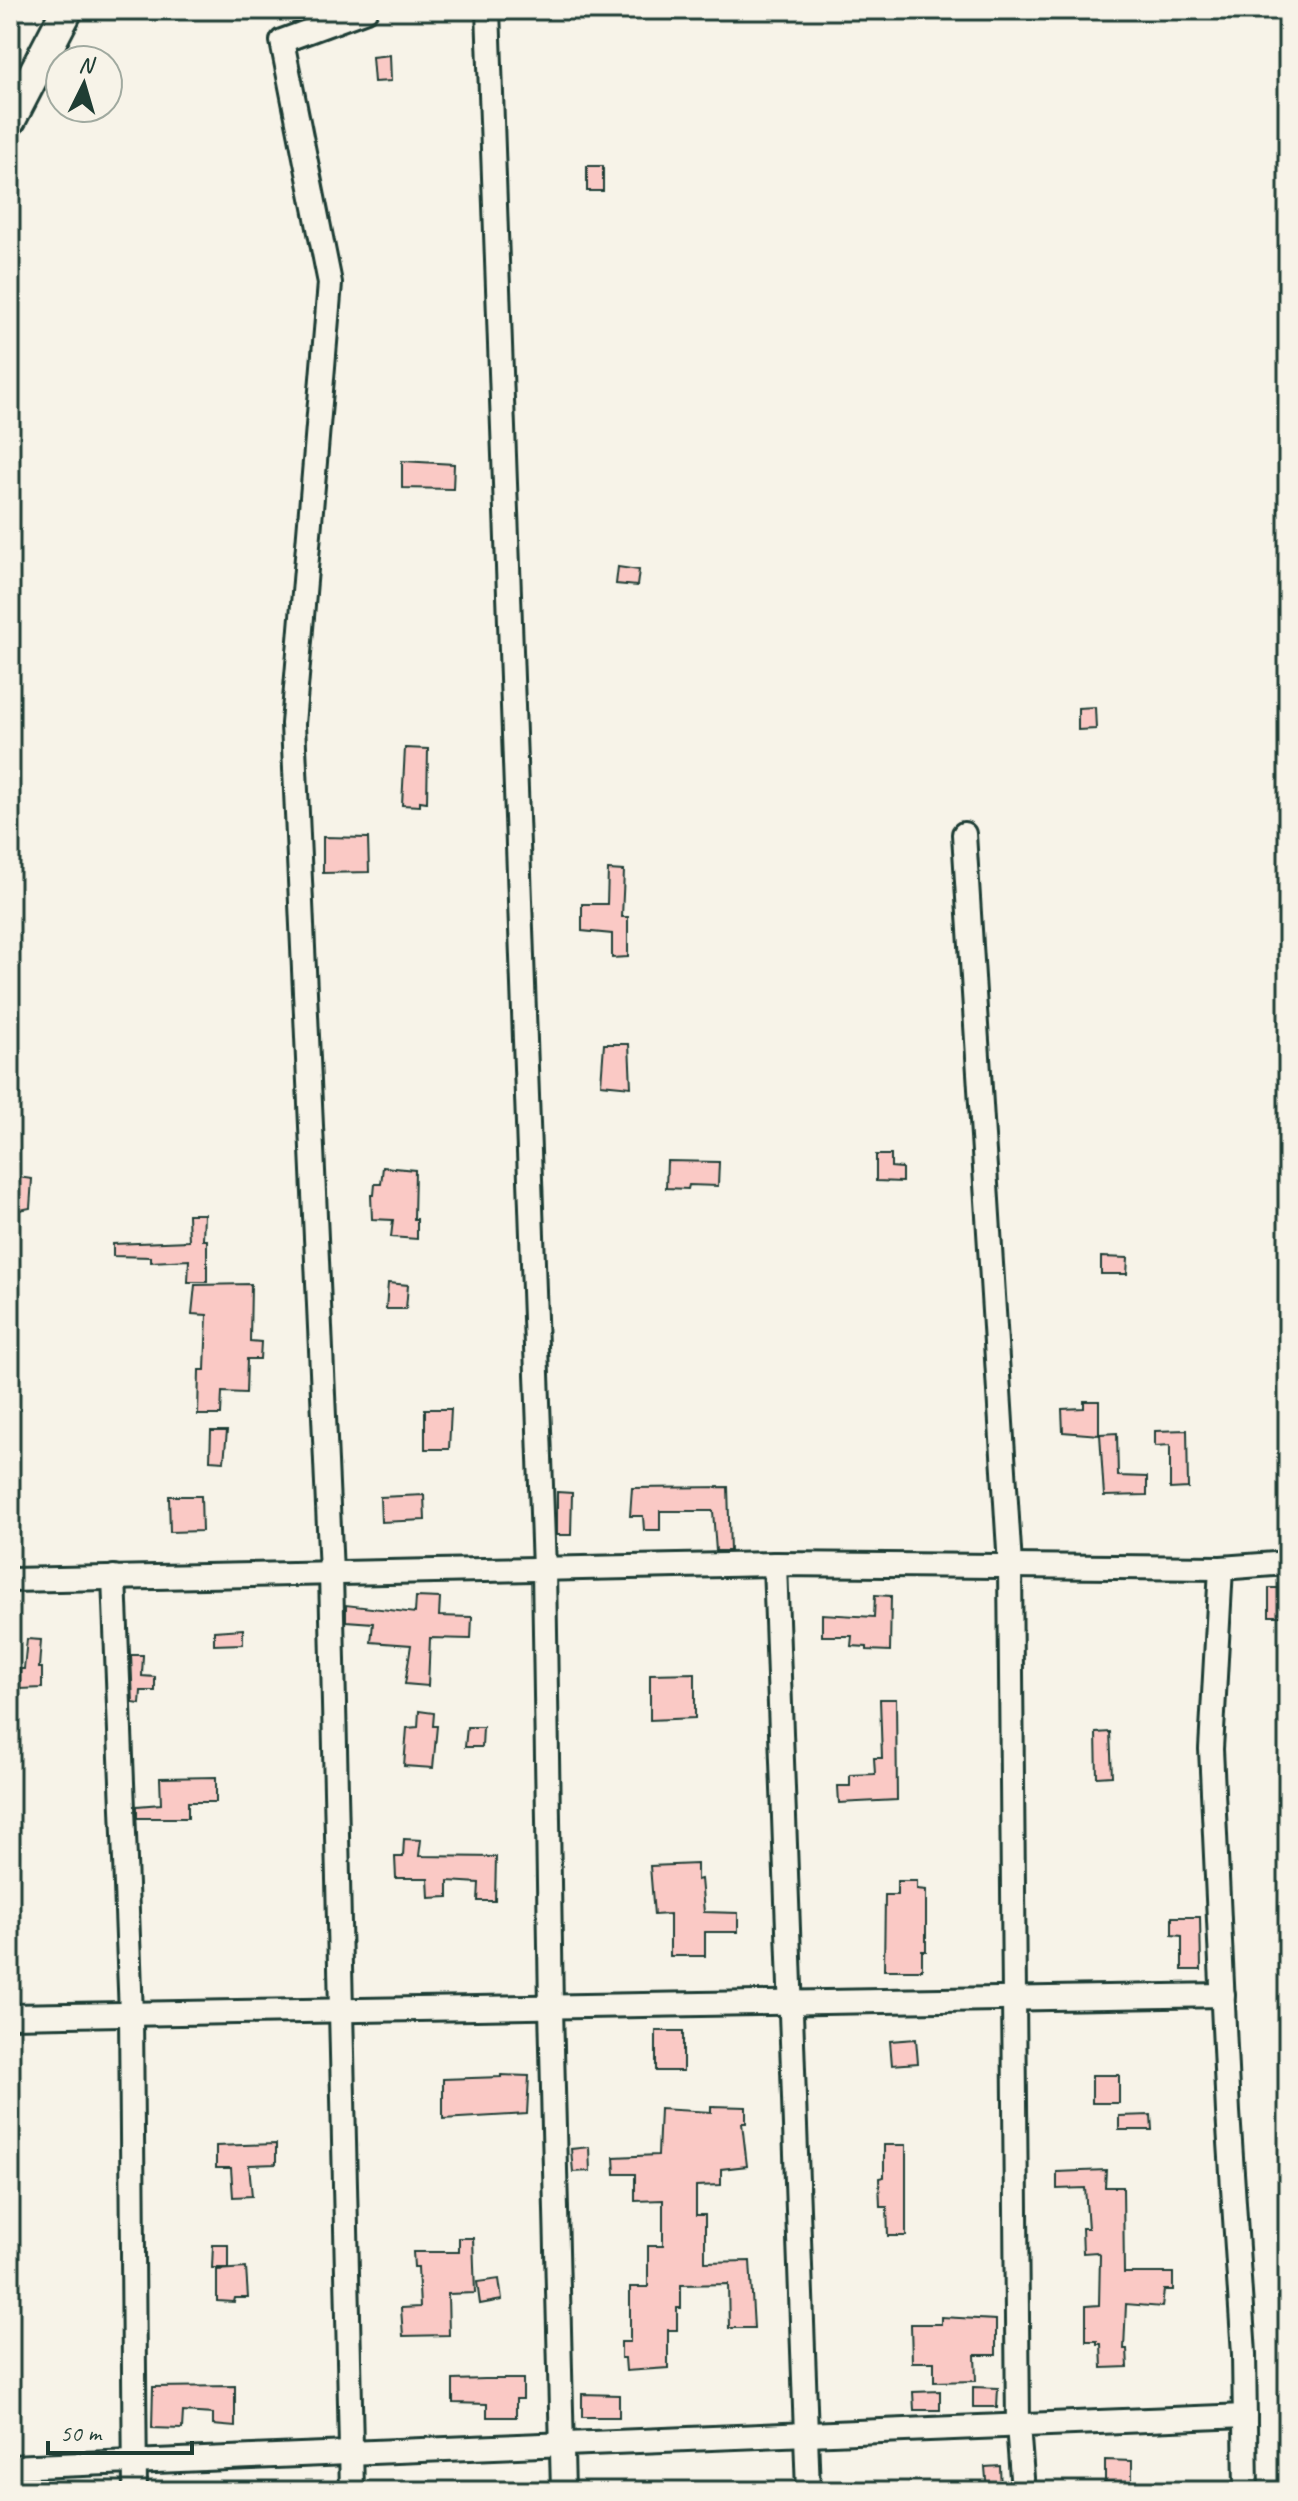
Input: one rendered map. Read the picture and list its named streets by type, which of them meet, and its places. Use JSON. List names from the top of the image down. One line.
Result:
{"scale_bar":"50 m","north":"top"}
